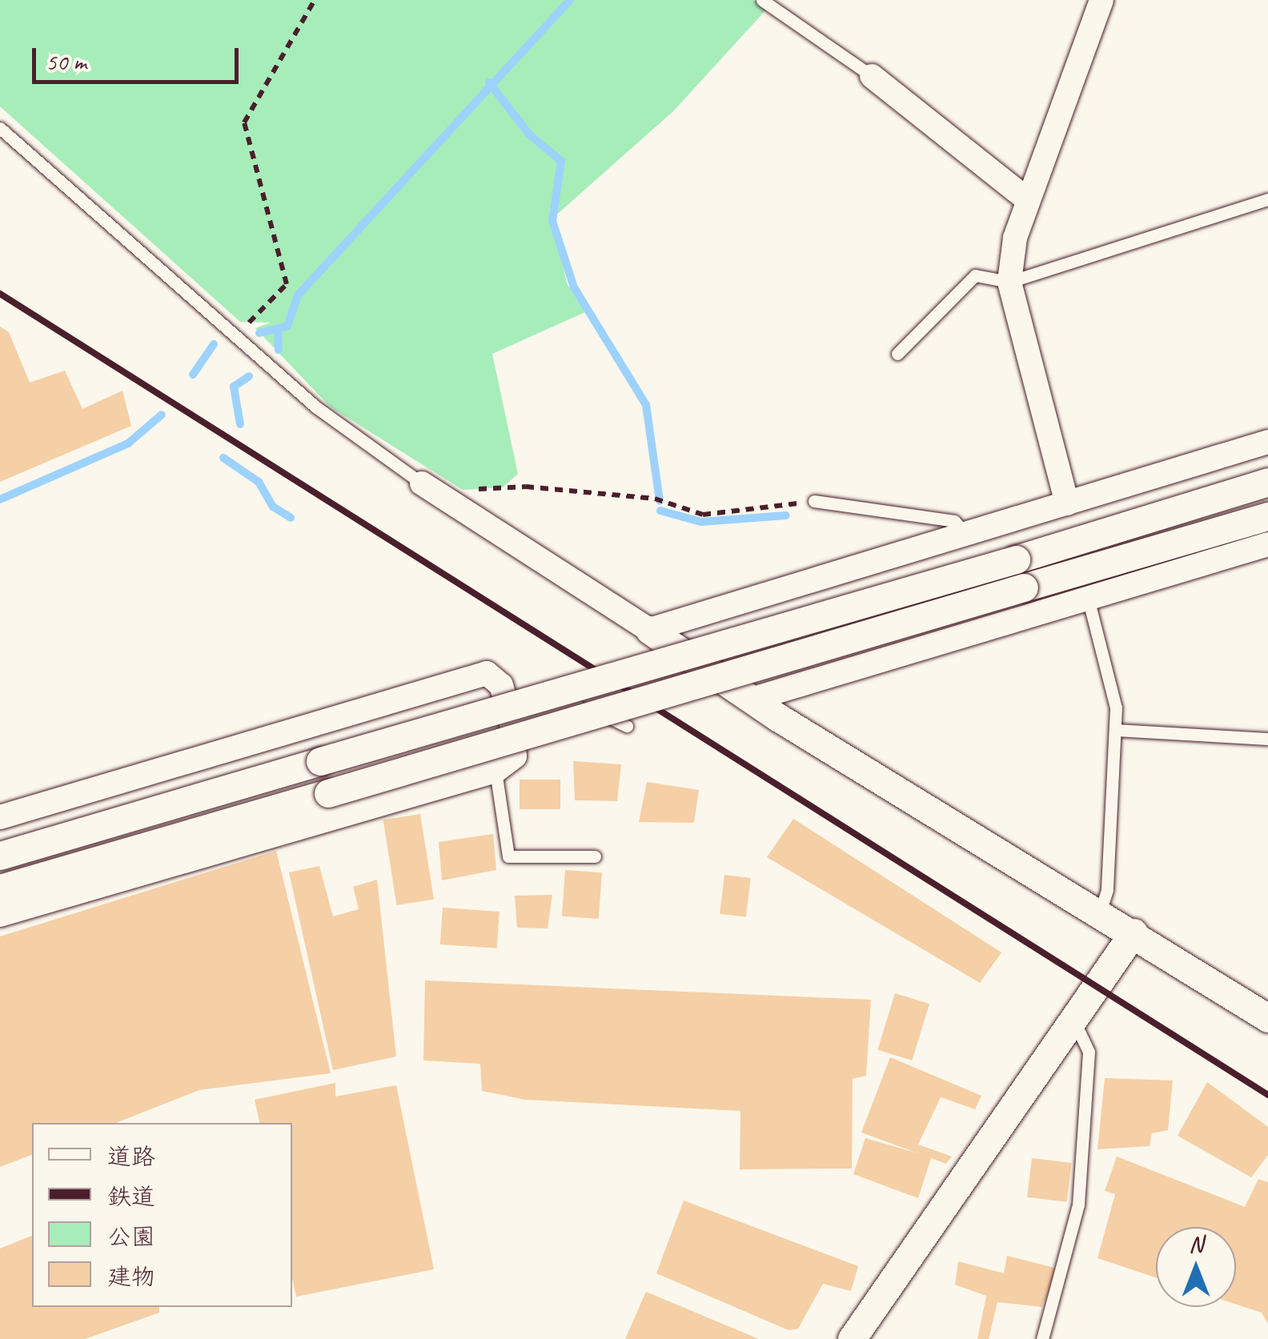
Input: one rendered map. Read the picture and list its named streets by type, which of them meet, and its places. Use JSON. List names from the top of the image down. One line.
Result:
{"legend":["道路","鉄道","公園","建物"],"scale_bar":"50 m","north":"top"}
